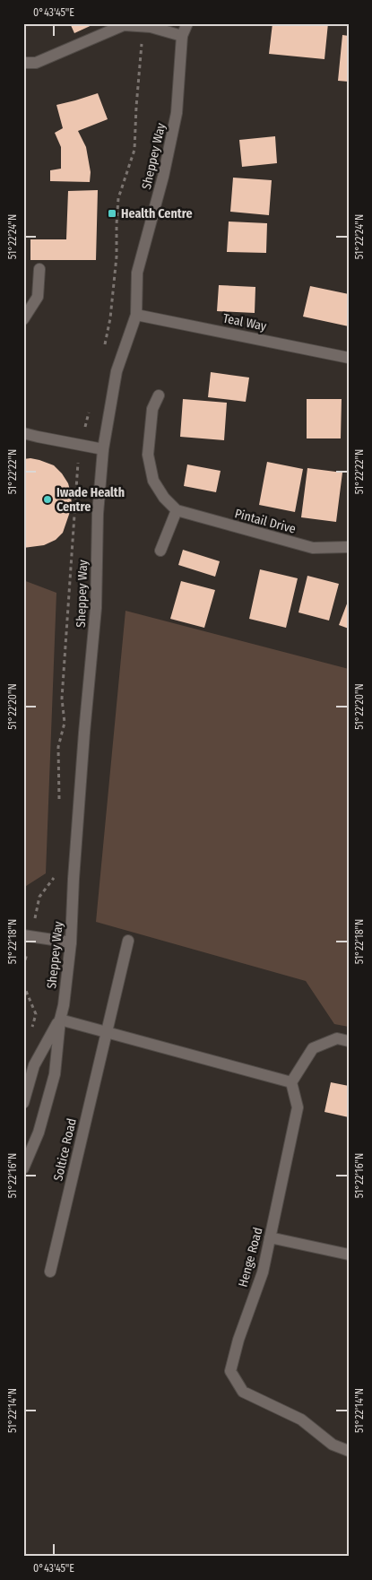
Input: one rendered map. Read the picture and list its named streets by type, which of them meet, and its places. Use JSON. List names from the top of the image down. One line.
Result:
{"streets":{"street":["Sheppey Way","Teal Way","Pintail Drive","Soltice Road","Henge Road"]},"crossings":[["Sheppey Way","Teal Way"]],"places":{"transit":["Health Centre"],"other":["Iwade Health Centre"]},"coordinates":["0°43'45\"E","51°22'24\"N","51°22'22\"N","51°22'20\"N","51°22'18\"N","51°22'16\"N","51°22'14\"N"]}
